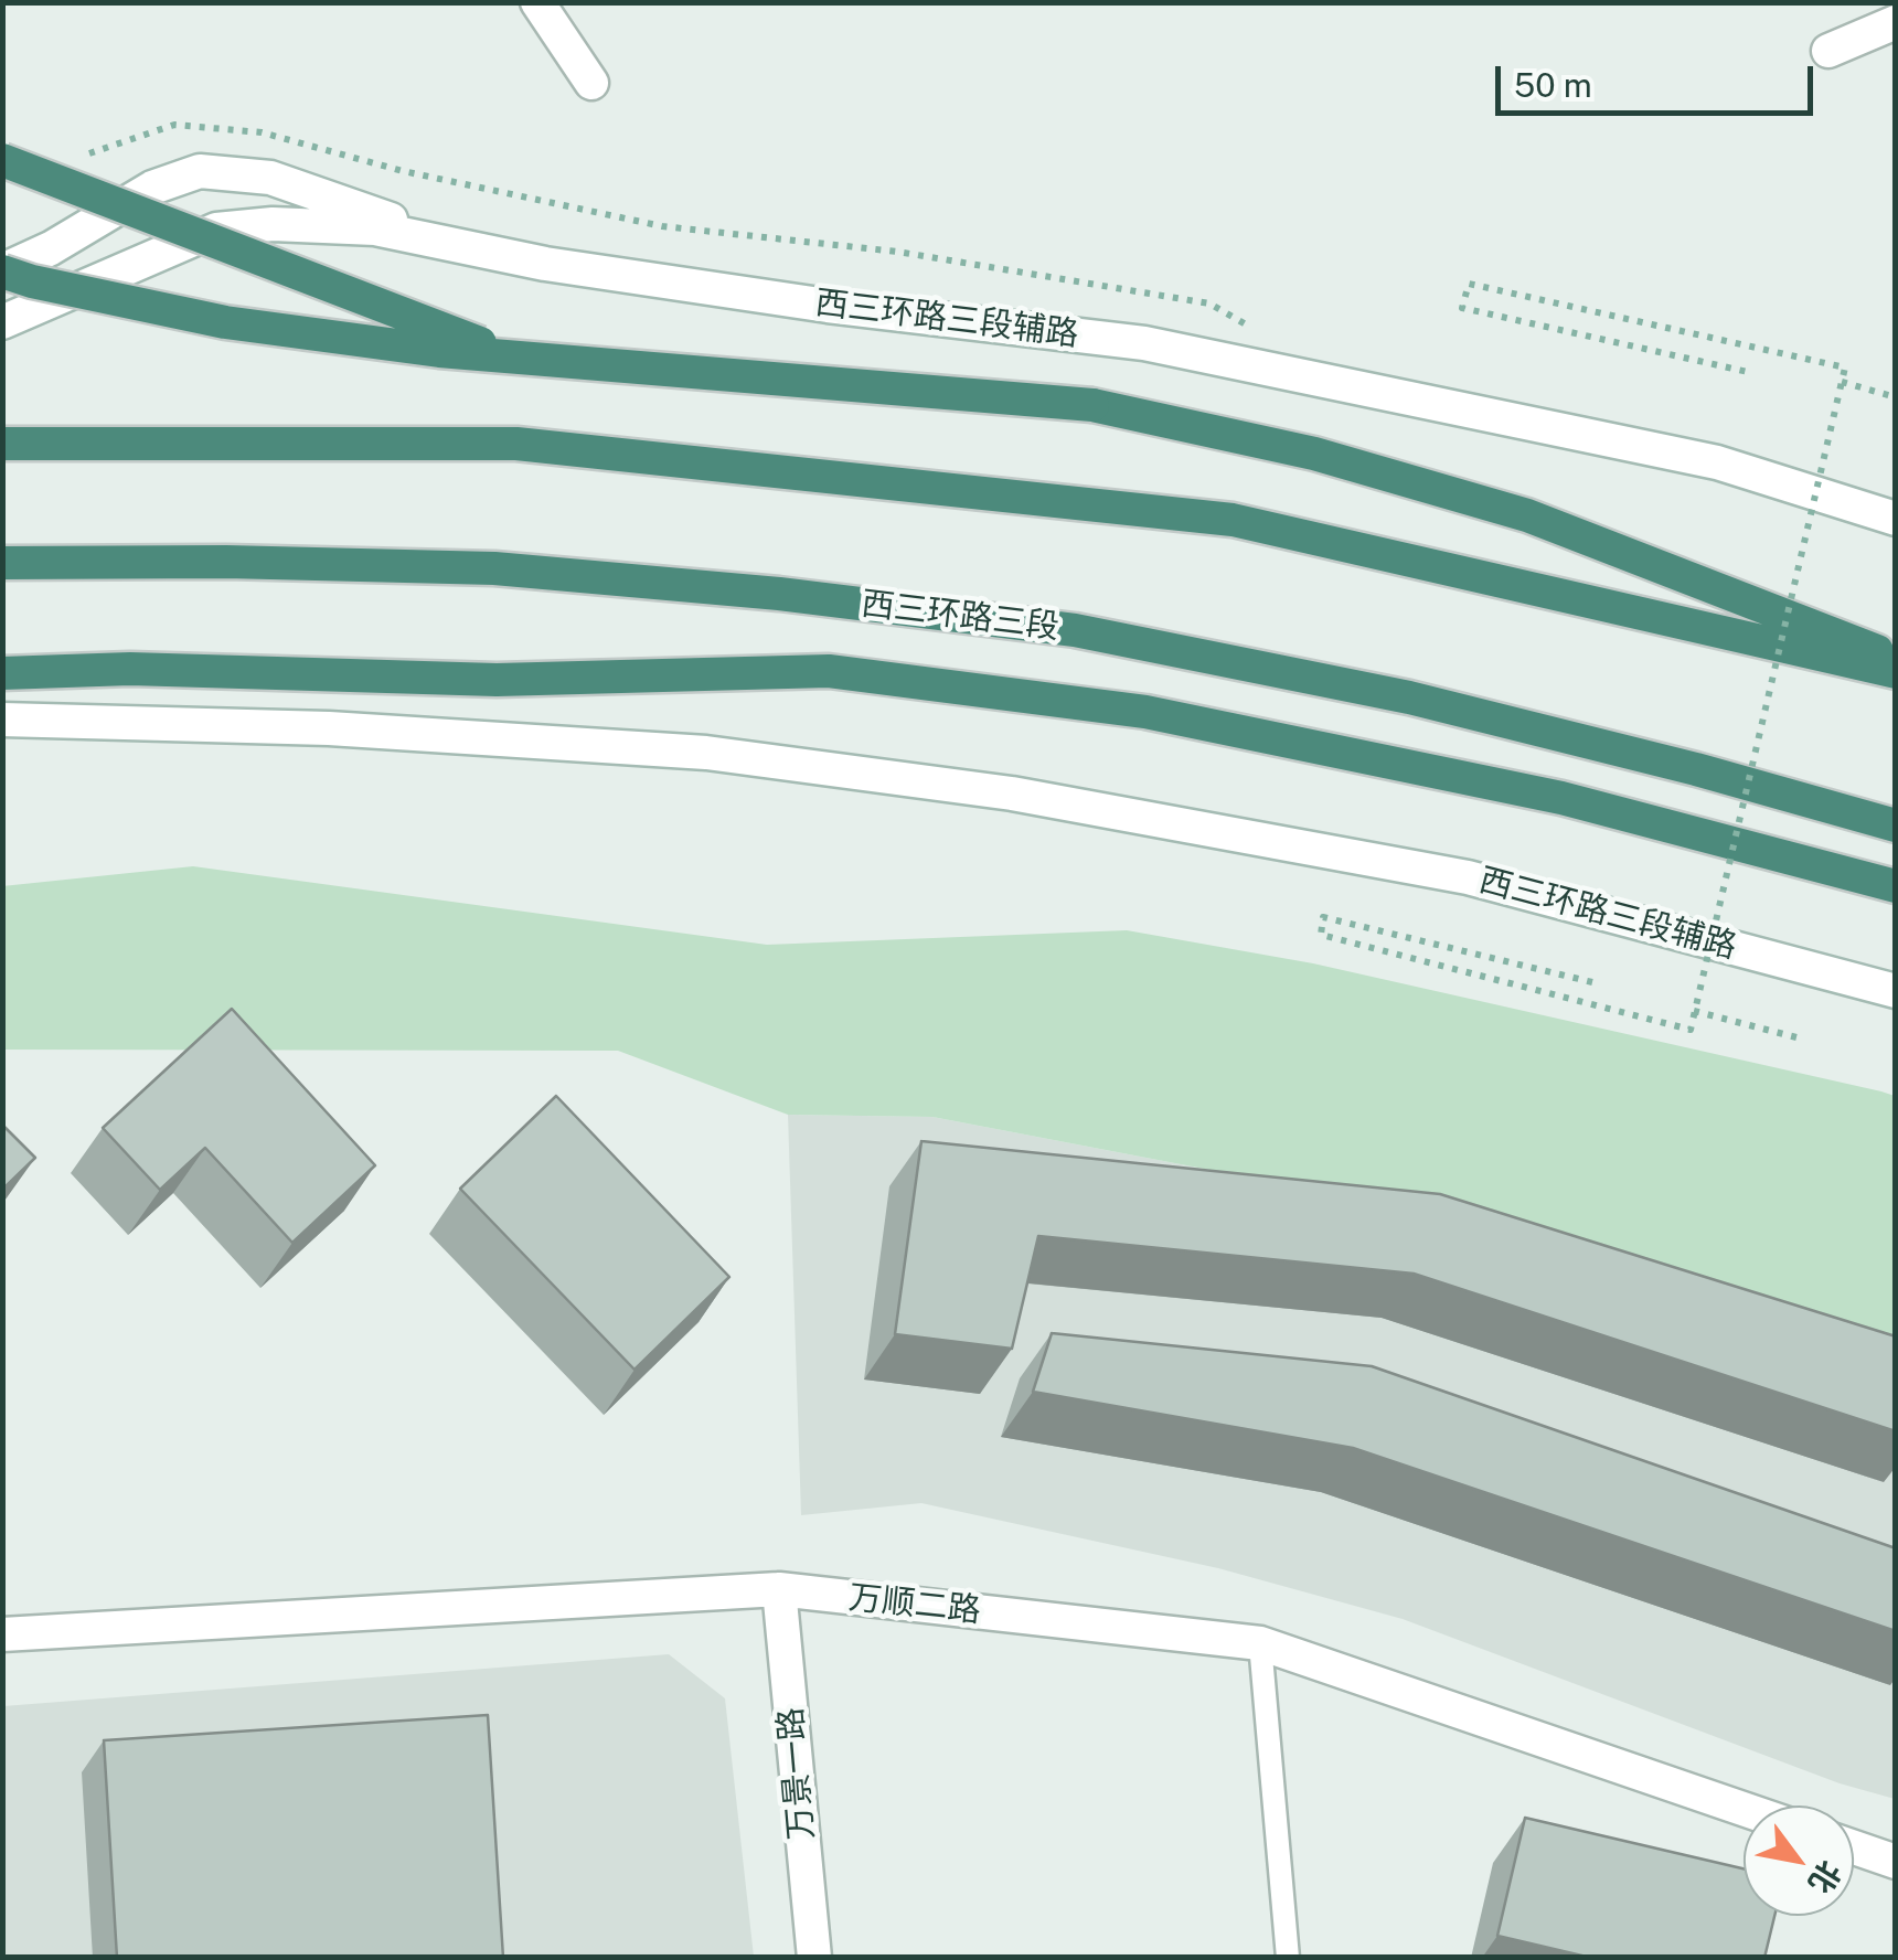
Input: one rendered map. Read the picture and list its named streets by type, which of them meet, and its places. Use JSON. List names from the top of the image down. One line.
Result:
{"streets":{"highway":["西三环路三段"],"main road":["西三环路三段辅路","万顺二路","万景一路"]},"crossings":[["万顺二路","万景一路"]],"scale_bar":"50 m","north":"bottom right"}
